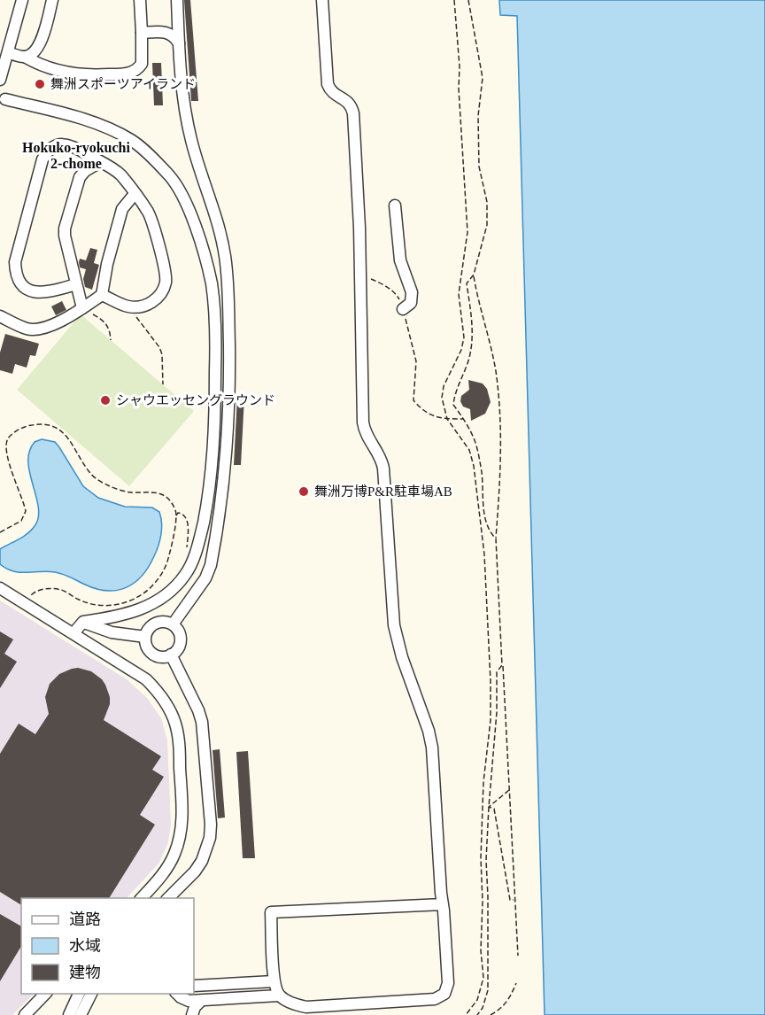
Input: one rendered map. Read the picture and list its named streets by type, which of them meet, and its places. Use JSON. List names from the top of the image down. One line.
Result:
{"districts":["Hokuko-ryokuchi 2-chome"],"places":["舞洲スポーツアイランド","シャウエッセングラウンド","舞洲万博P&R駐車場AB"],"legend":["道路","水域","建物"]}
